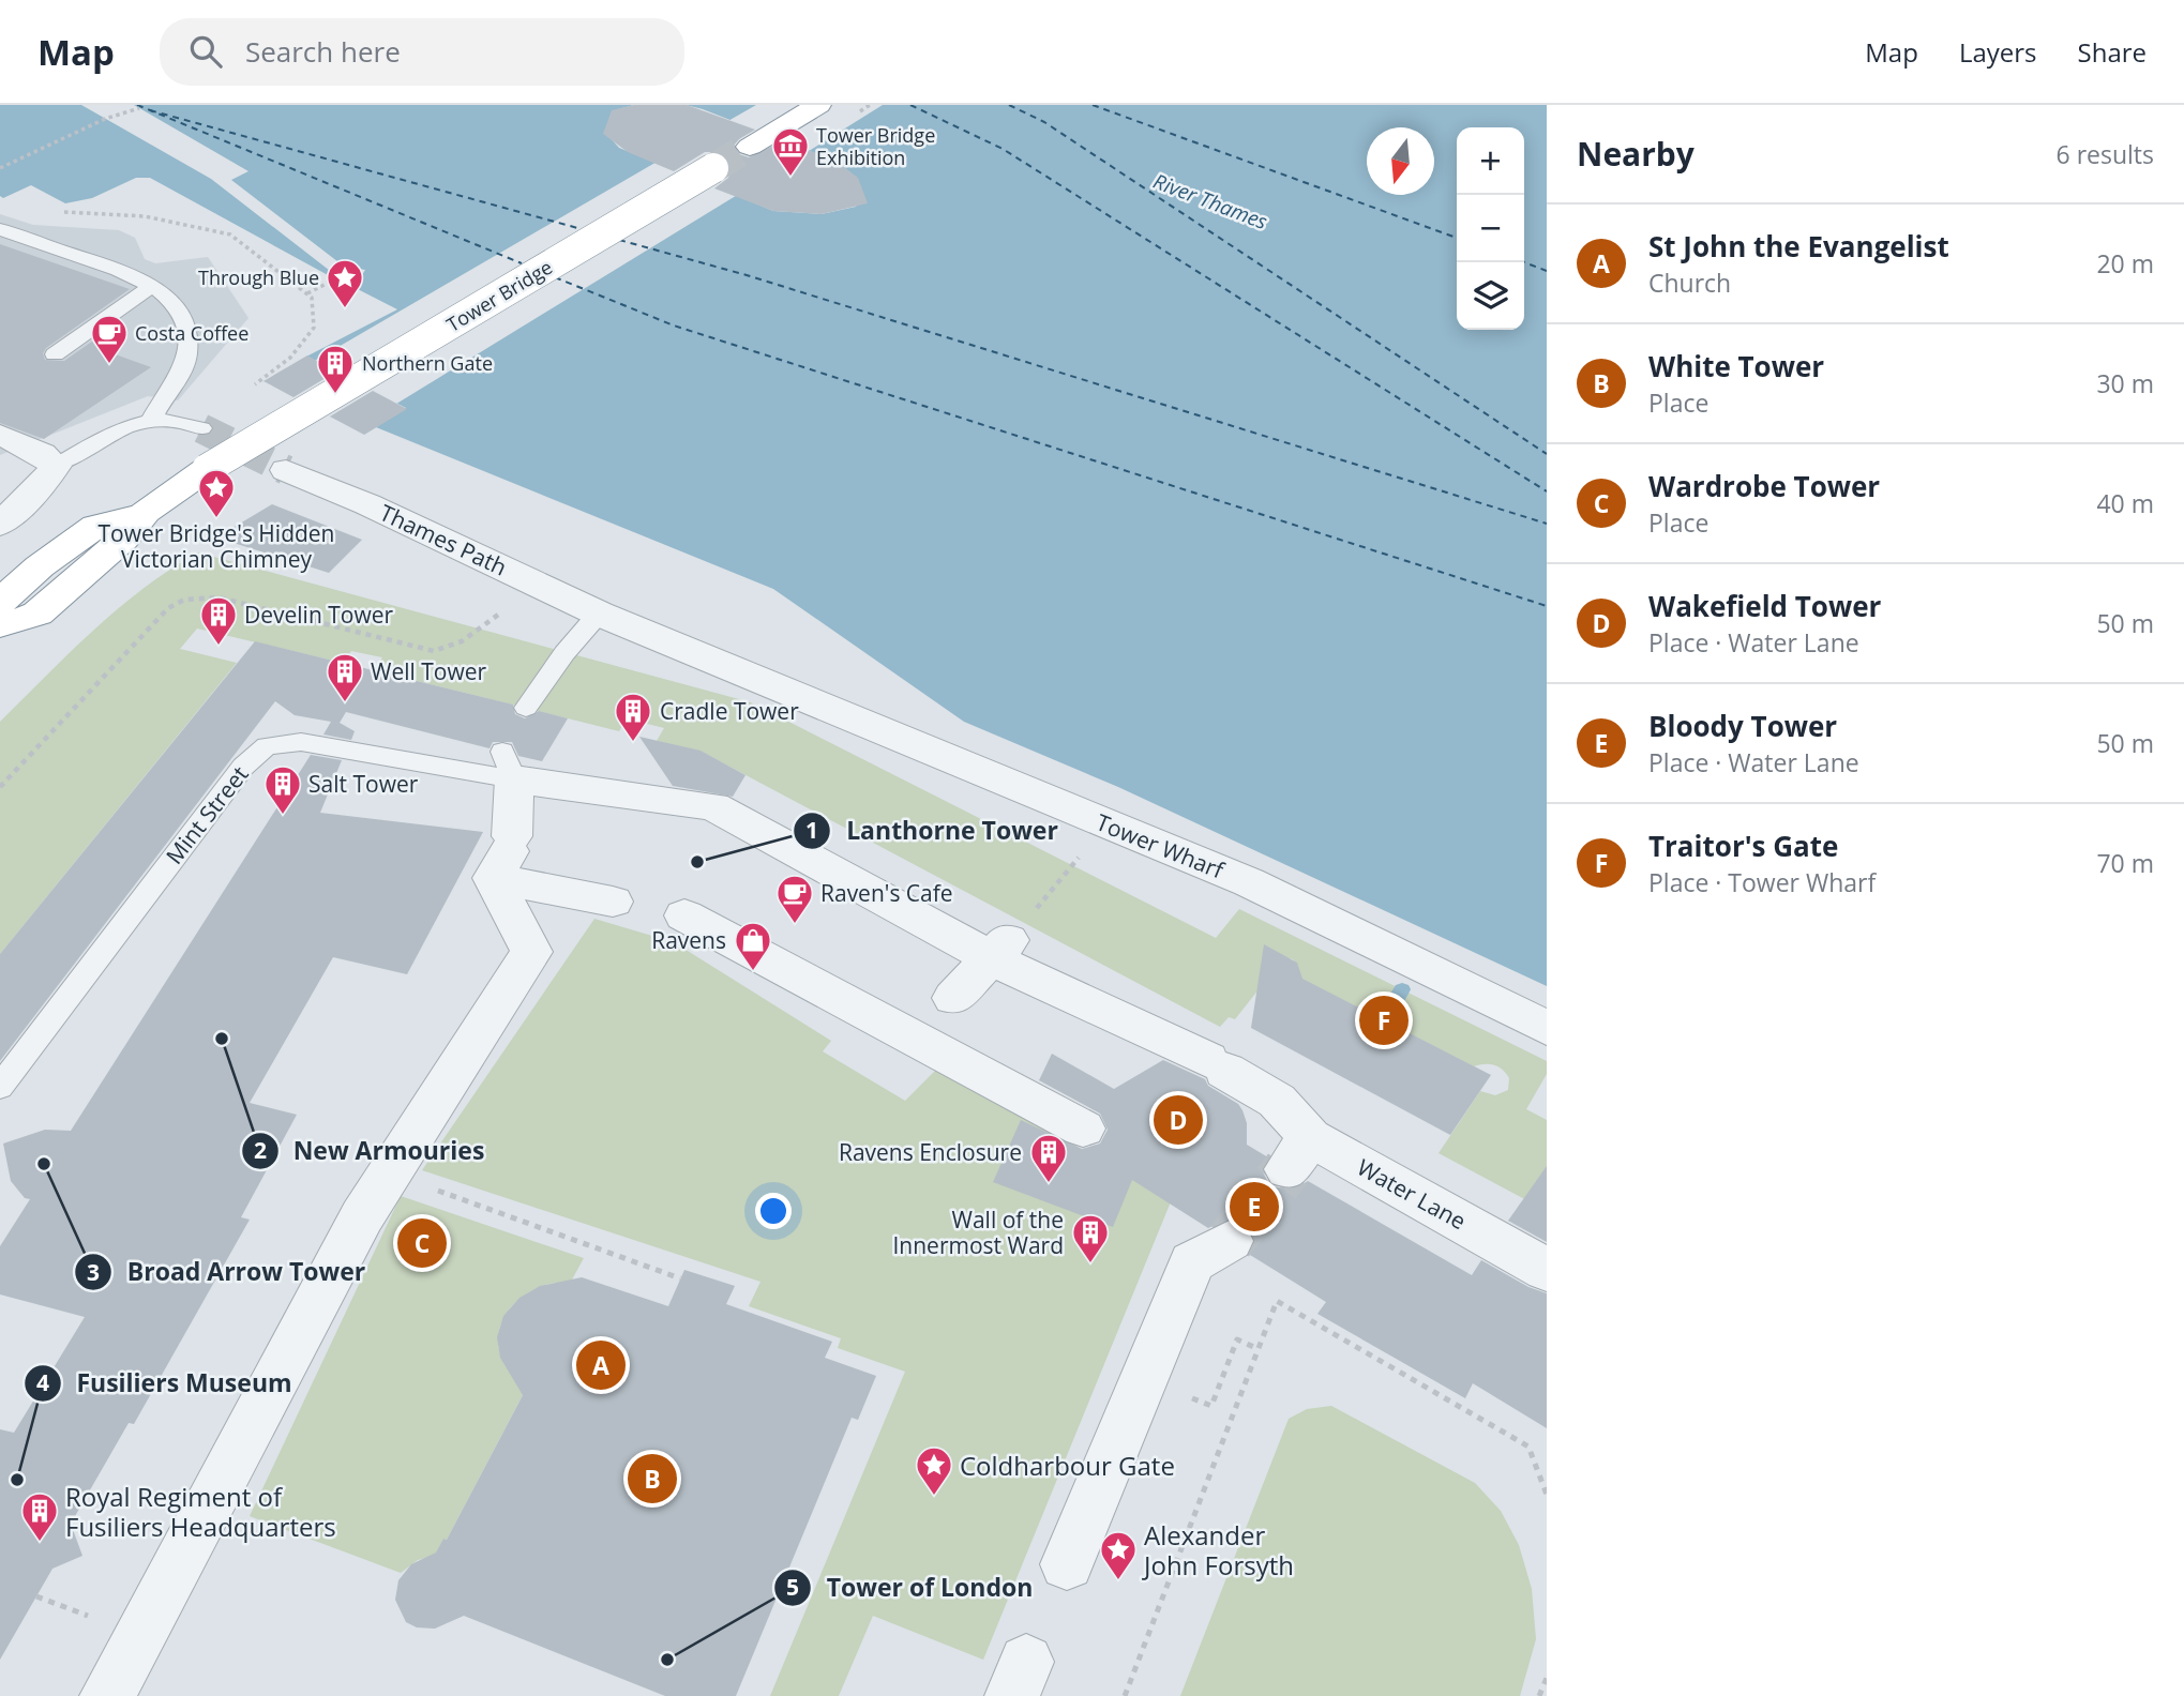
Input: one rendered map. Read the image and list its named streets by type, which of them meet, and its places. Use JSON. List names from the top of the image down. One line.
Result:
{"streets":{"highway":["Tower Bridge"],"street":["Thames Path","Tower Wharf","Water Lane"],"lane":["Mint Street"]},"crossings":[["Thames Path","Tower Wharf"],["Mint Street","Water Lane"]],"water":["River Thames"],"places":{"museum":["Tower Bridge Exhibition"],"place":["Through Blue","Tower Bridge's Hidden Victorian Chimney","Coldharbour Gate","Alexander John Forsyth"],"cafe":["Costa Coffee","Raven's Cafe"],"building":["Northern Gate","Develin Tower","Well Tower","Cradle Tower","Salt Tower","Ravens Enclosure","Wall of the Innermost Ward","Royal Regiment of Fusiliers Headquarters"],"other":["Lanthorne Tower","New Armouries","Broad Arrow Tower","Fusiliers Museum","Tower of London"],"shop":["Ravens"]},"north":"bottom","page":{"header":"Map","search":"Search here","nav":["Map","Layers","Share"],"heading":["Nearby","6 results"],"map_buttons":["+","−"],"list":[{"mark":"A","name":"St John the Evangelist","note":"Church","value":"20 m"},{"mark":"B","name":"White Tower","note":"Place","value":"30 m"},{"mark":"C","name":"Wardrobe Tower","note":"Place","value":"40 m"},{"mark":"D","name":"Wakefield Tower","note":"Place · Water Lane","value":"50 m"},{"mark":"E","name":"Bloody Tower","note":"Place · Water Lane","value":"50 m"},{"mark":"F","name":"Traitor's Gate","note":"Place · Tower Wharf","value":"70 m"}],"pins":["F","D","E","C","A","B"]}}
